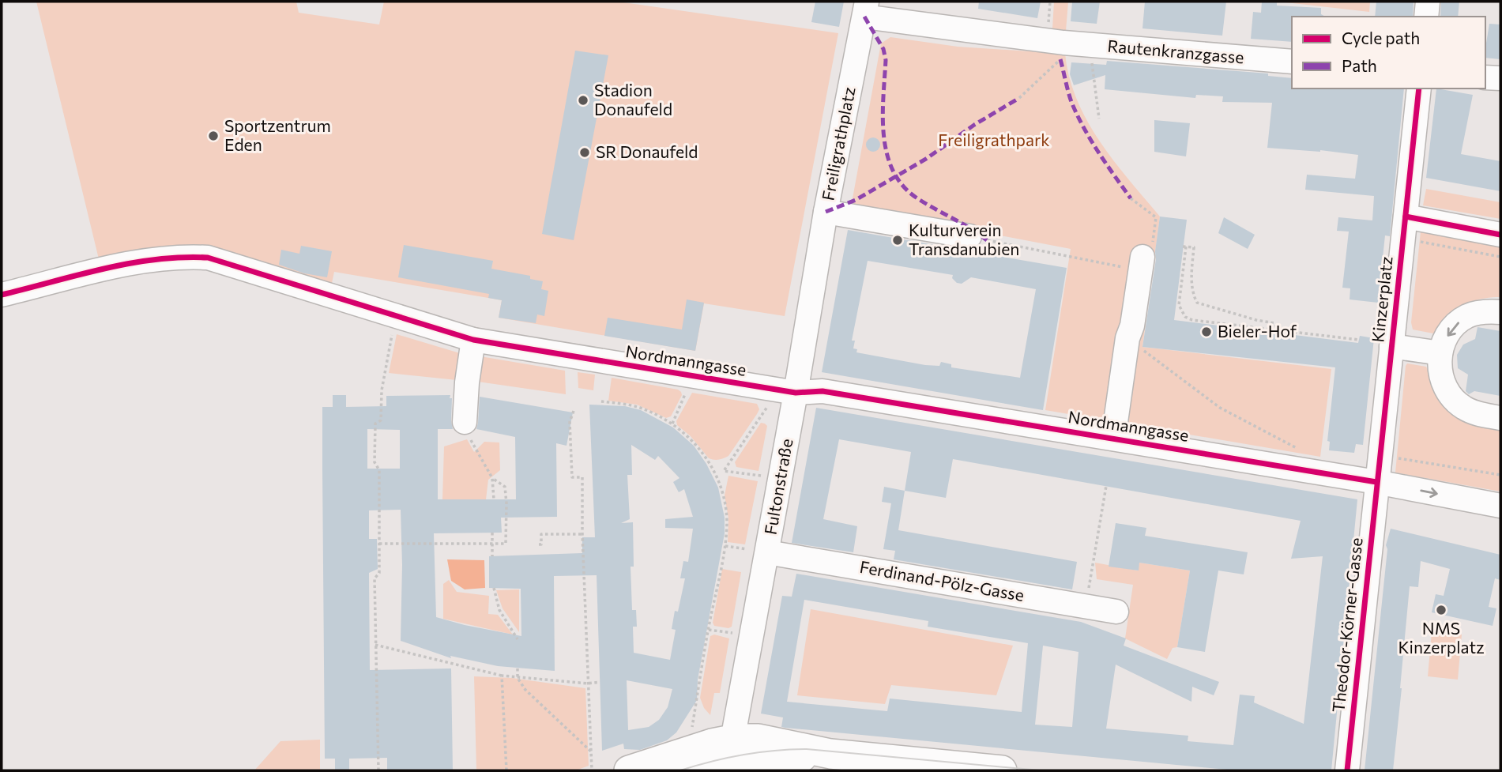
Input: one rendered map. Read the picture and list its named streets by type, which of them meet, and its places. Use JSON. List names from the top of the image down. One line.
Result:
{"streets":{"street":["Rautenkranzgasse","Freiligrathplatz","Kinzerplatz","Nordmanngasse","Fultonstraße","Ferdinand-Pölz-Gasse","Theodor-Körner-Gasse"]},"crossings":[["Rautenkranzgasse","Freiligrathplatz"],["Freiligrathplatz","Fultonstraße"],["Kinzerplatz","Nordmanngasse"],["Kinzerplatz","Theodor-Körner-Gasse"],["Nordmanngasse","Fultonstraße"],["Nordmanngasse","Theodor-Körner-Gasse"],["Fultonstraße","Ferdinand-Pölz-Gasse"]],"parks":["Freiligrathpark"],"places":["Stadion Donaufeld","Sportzentrum Eden","SR Donaufeld","Kulturverein Transdanubien","Bieler-Hof","NMS Kinzerplatz"],"legend":["Cycle path","Path"]}
